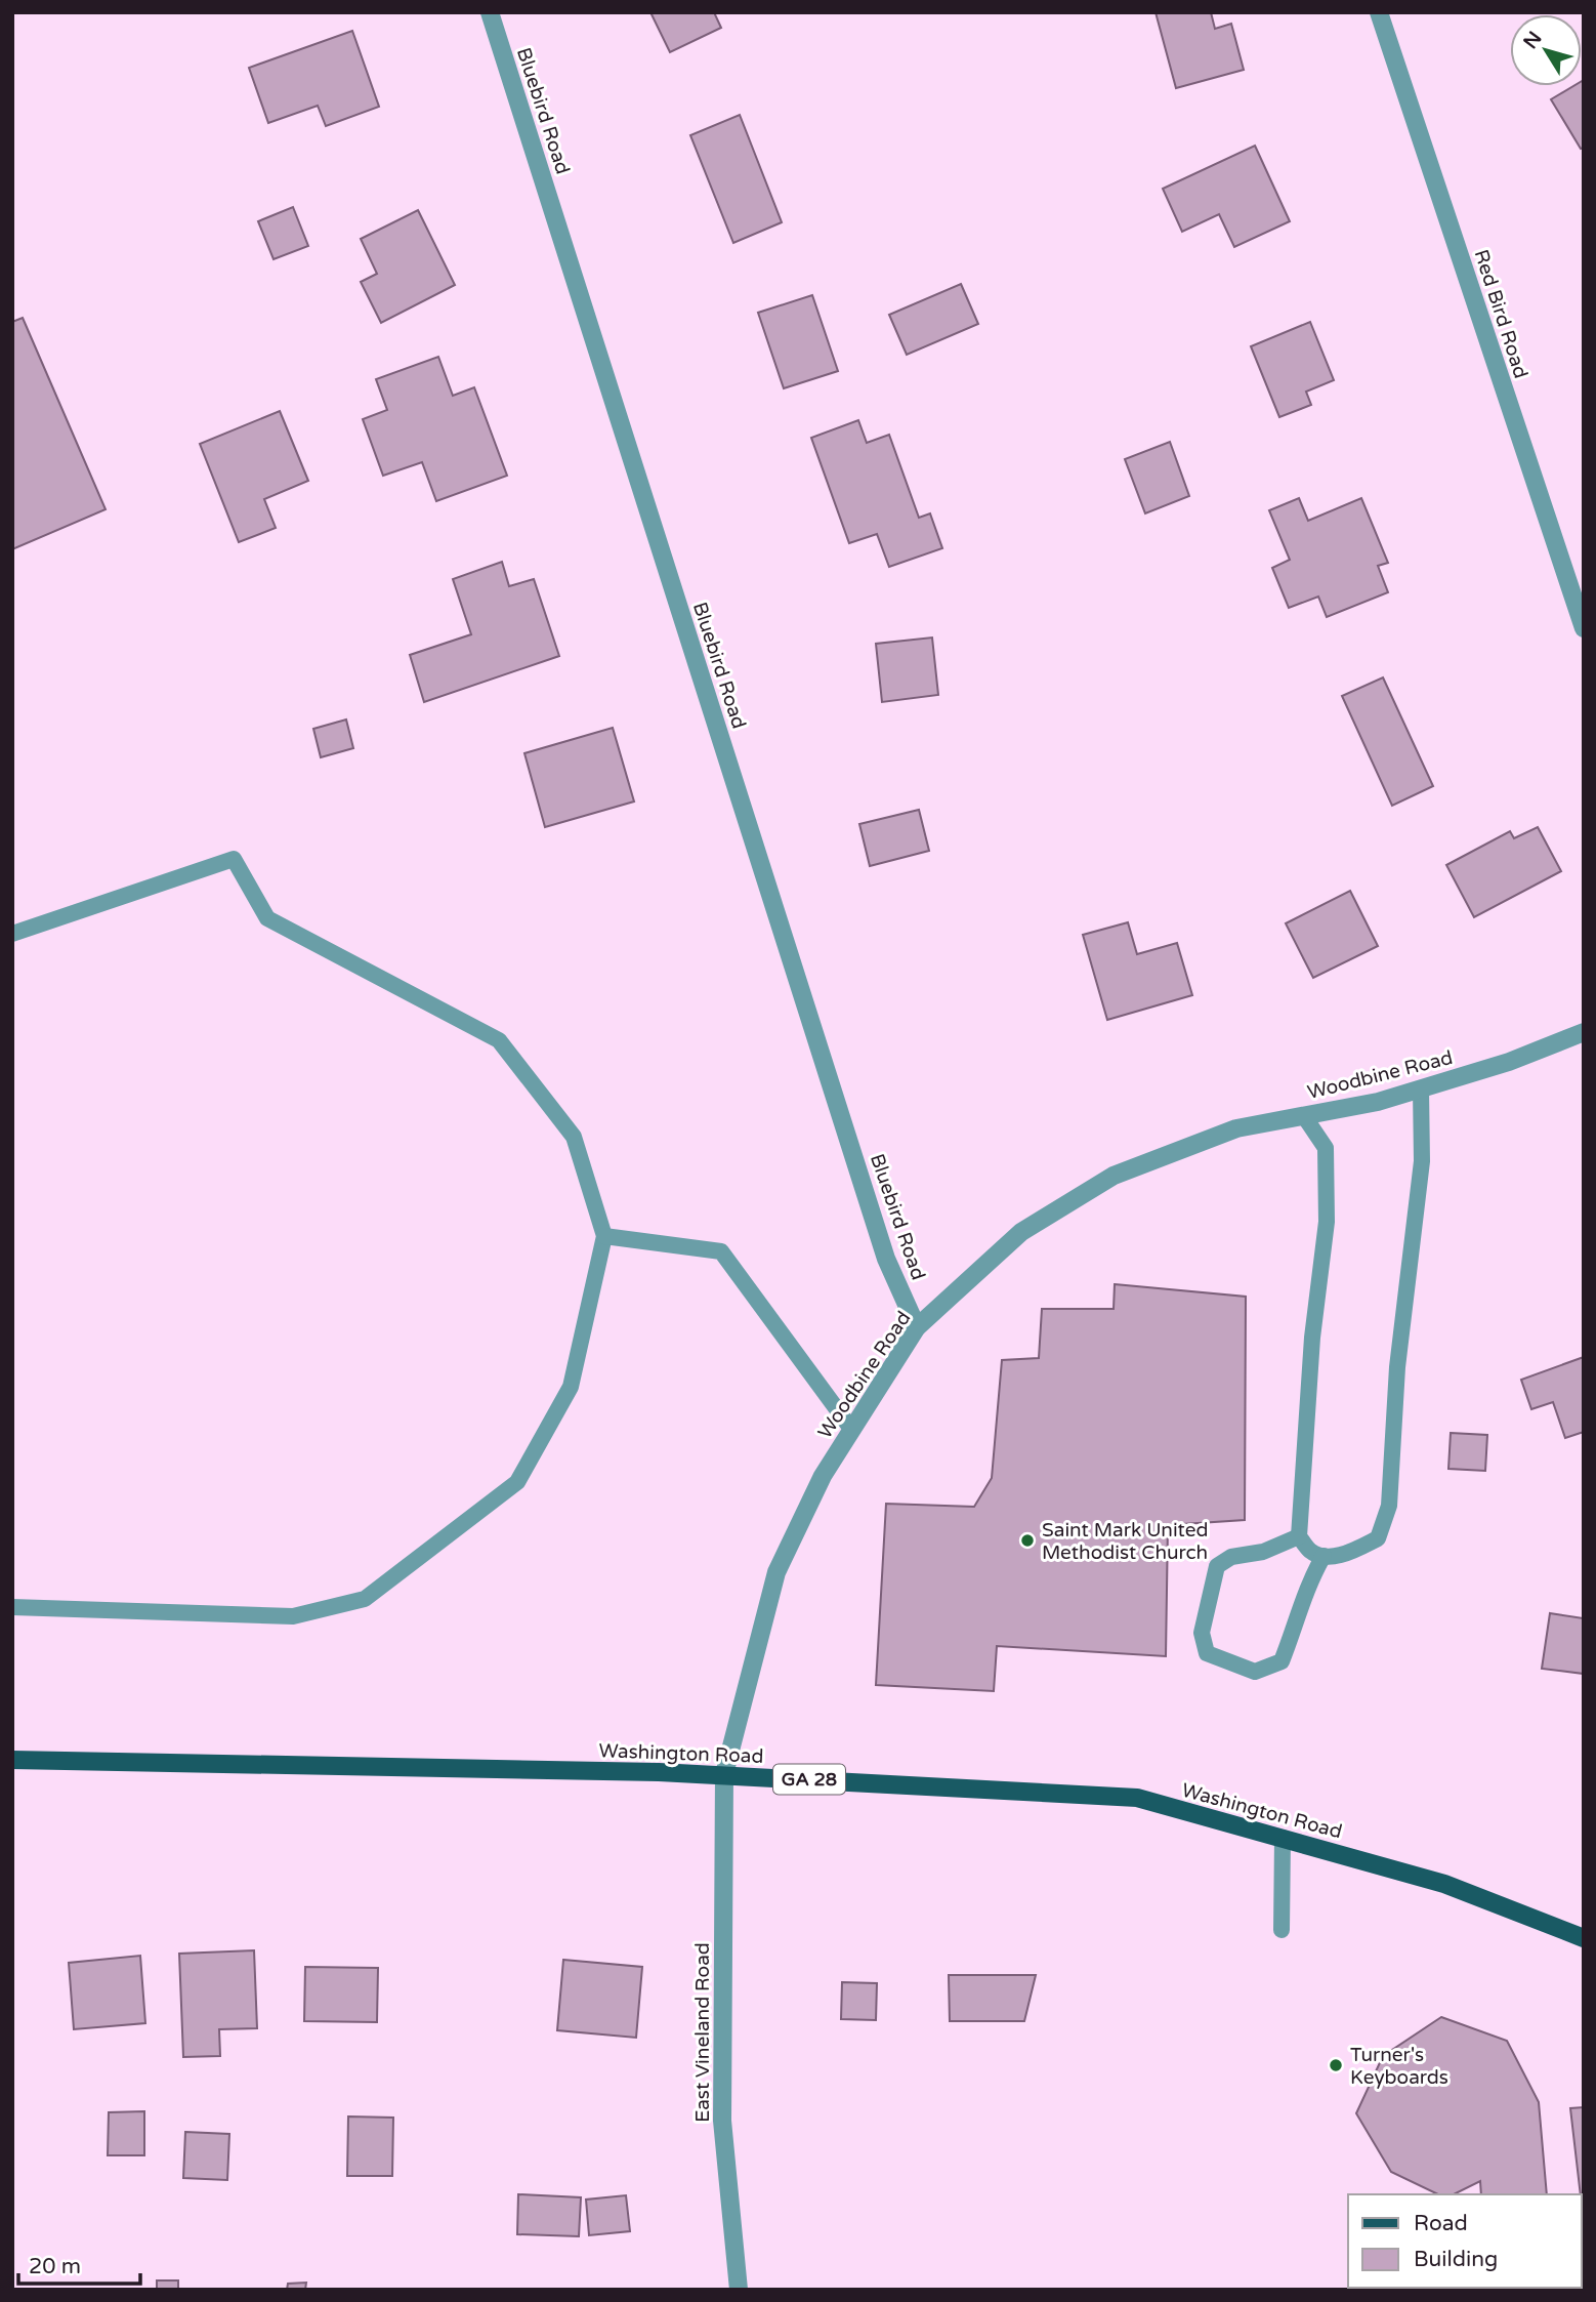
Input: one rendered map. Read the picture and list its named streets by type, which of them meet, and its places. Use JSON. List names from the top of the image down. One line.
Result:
{"streets":{"main road":["Washington Road","GA 28"],"street":["Bluebird Road","Red Bird Road","Woodbine Road","East Vineland Road"]},"crossings":[["Bluebird Road","Woodbine Road"],["Woodbine Road","Washington Road"],["Woodbine Road","East Vineland Road"],["Washington Road","East Vineland Road"]],"places":["Saint Mark United Methodist Church","Turner's Keyboards"],"legend":["Road","Building"],"scale_bar":"20 m","north":"top left"}
